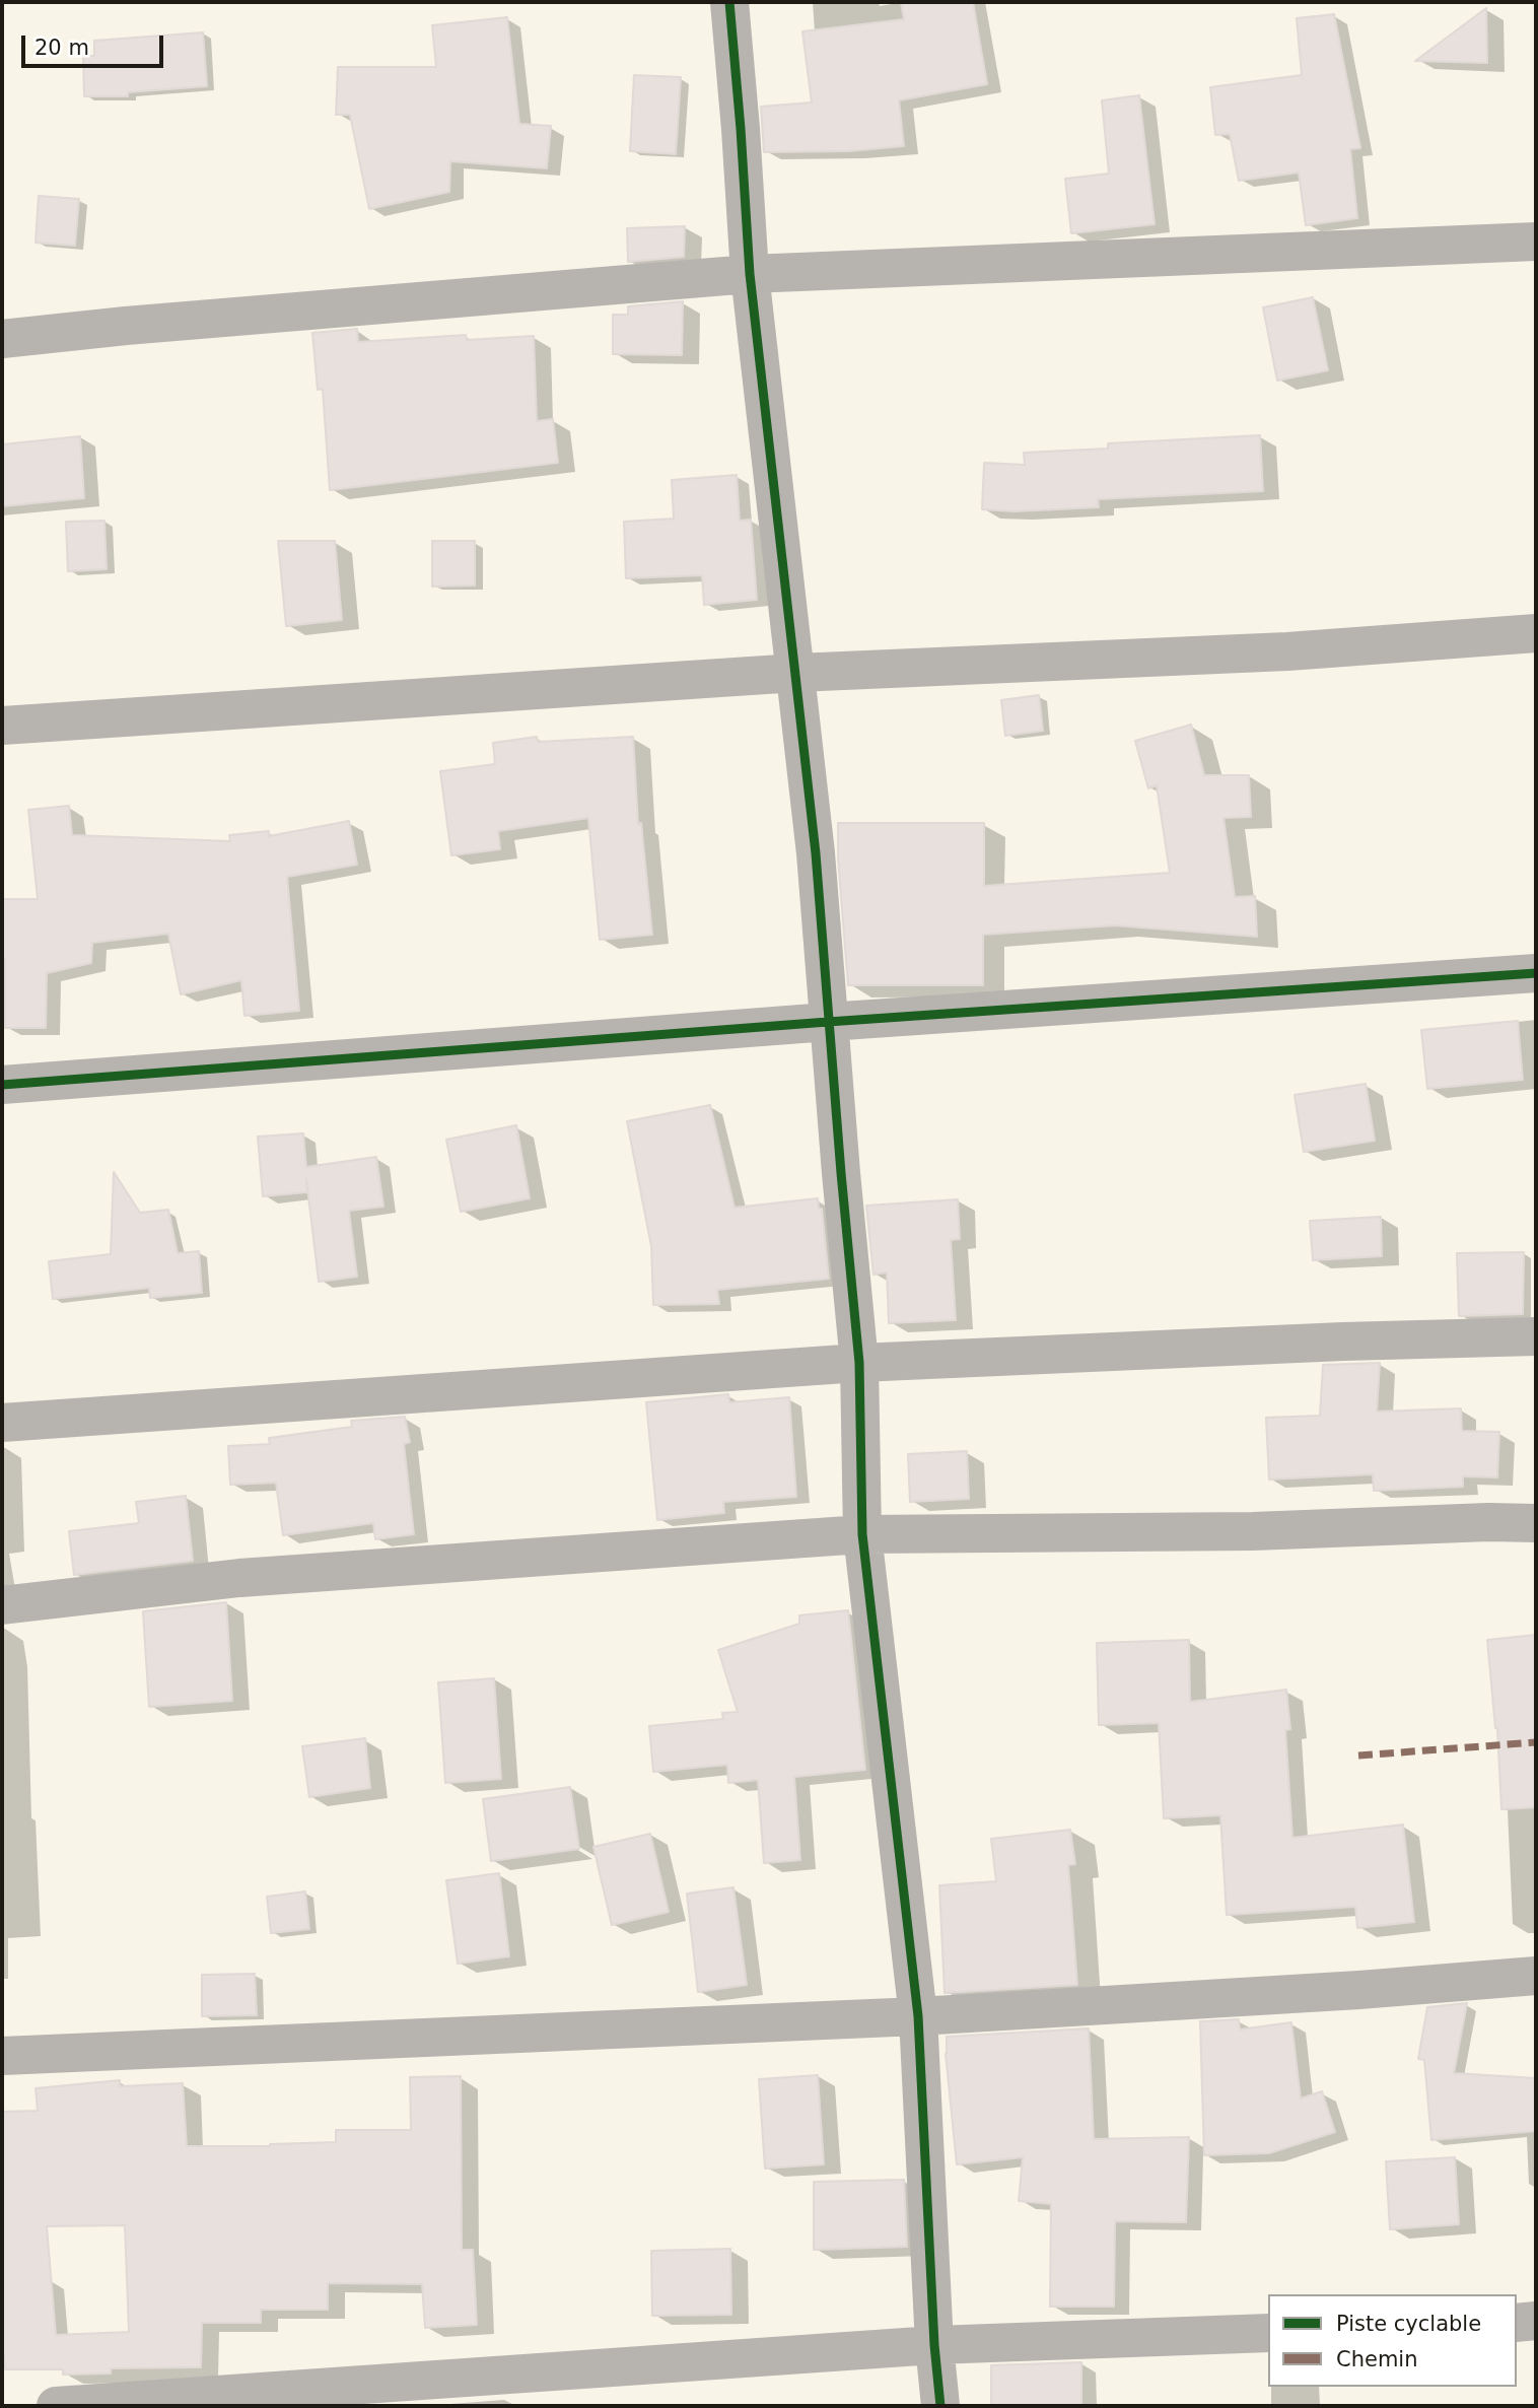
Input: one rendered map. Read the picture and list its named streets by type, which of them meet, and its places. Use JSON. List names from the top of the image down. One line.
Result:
{"legend":["Piste cyclable","Chemin"],"scale_bar":"20 m"}
